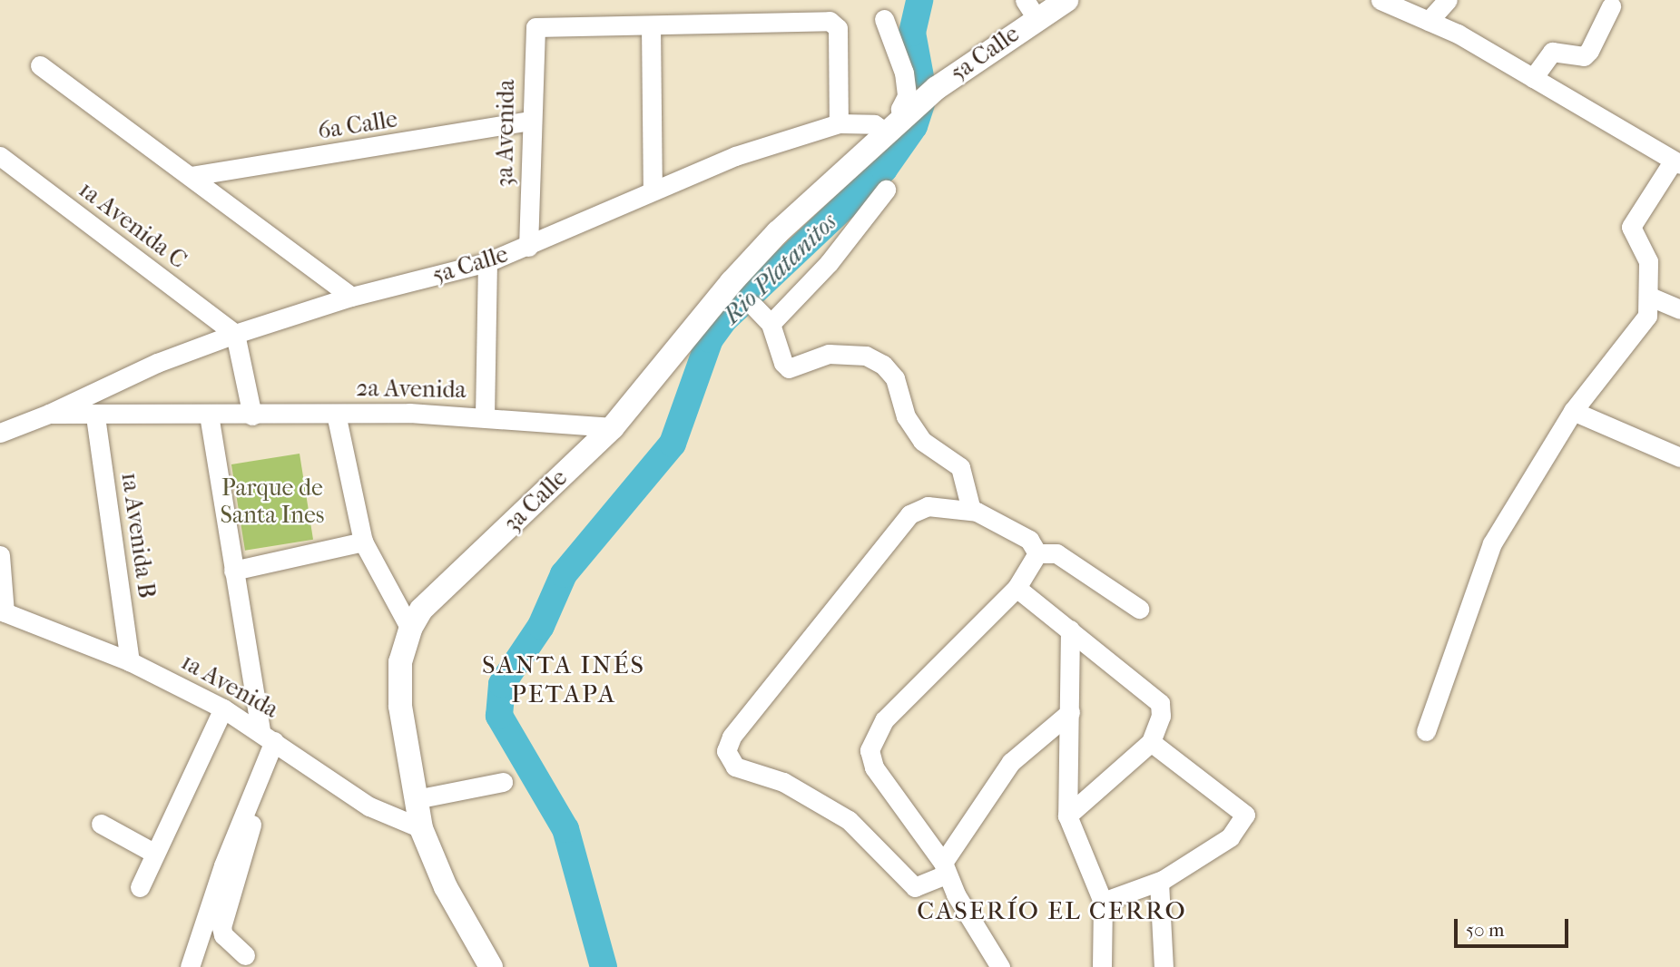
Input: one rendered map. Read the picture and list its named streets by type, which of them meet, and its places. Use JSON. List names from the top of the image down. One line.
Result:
{"streets":{"main road":["5a Calle","3a Calle"],"street":["6a Calle","3a Avenida","1a Avenida C","2a Avenida","1a Avenida B","1a Avenida"]},"crossings":[["5a Calle","3a Avenida"],["5a Calle","1a Avenida C"],["5a Calle","2a Avenida"],["5a Calle","3a Calle"],["6a Calle","3a Avenida"],["2a Avenida","3a Calle"],["2a Avenida","1a Avenida B"],["3a Calle","1a Avenida"],["1a Avenida B","1a Avenida"]],"districts":["SANTA INÉS PETAPA","CASERÍO EL CERRO"],"water":["Rio Platanitos"],"parks":["Parque de Santa Ines"],"scale_bar":"50 m"}
